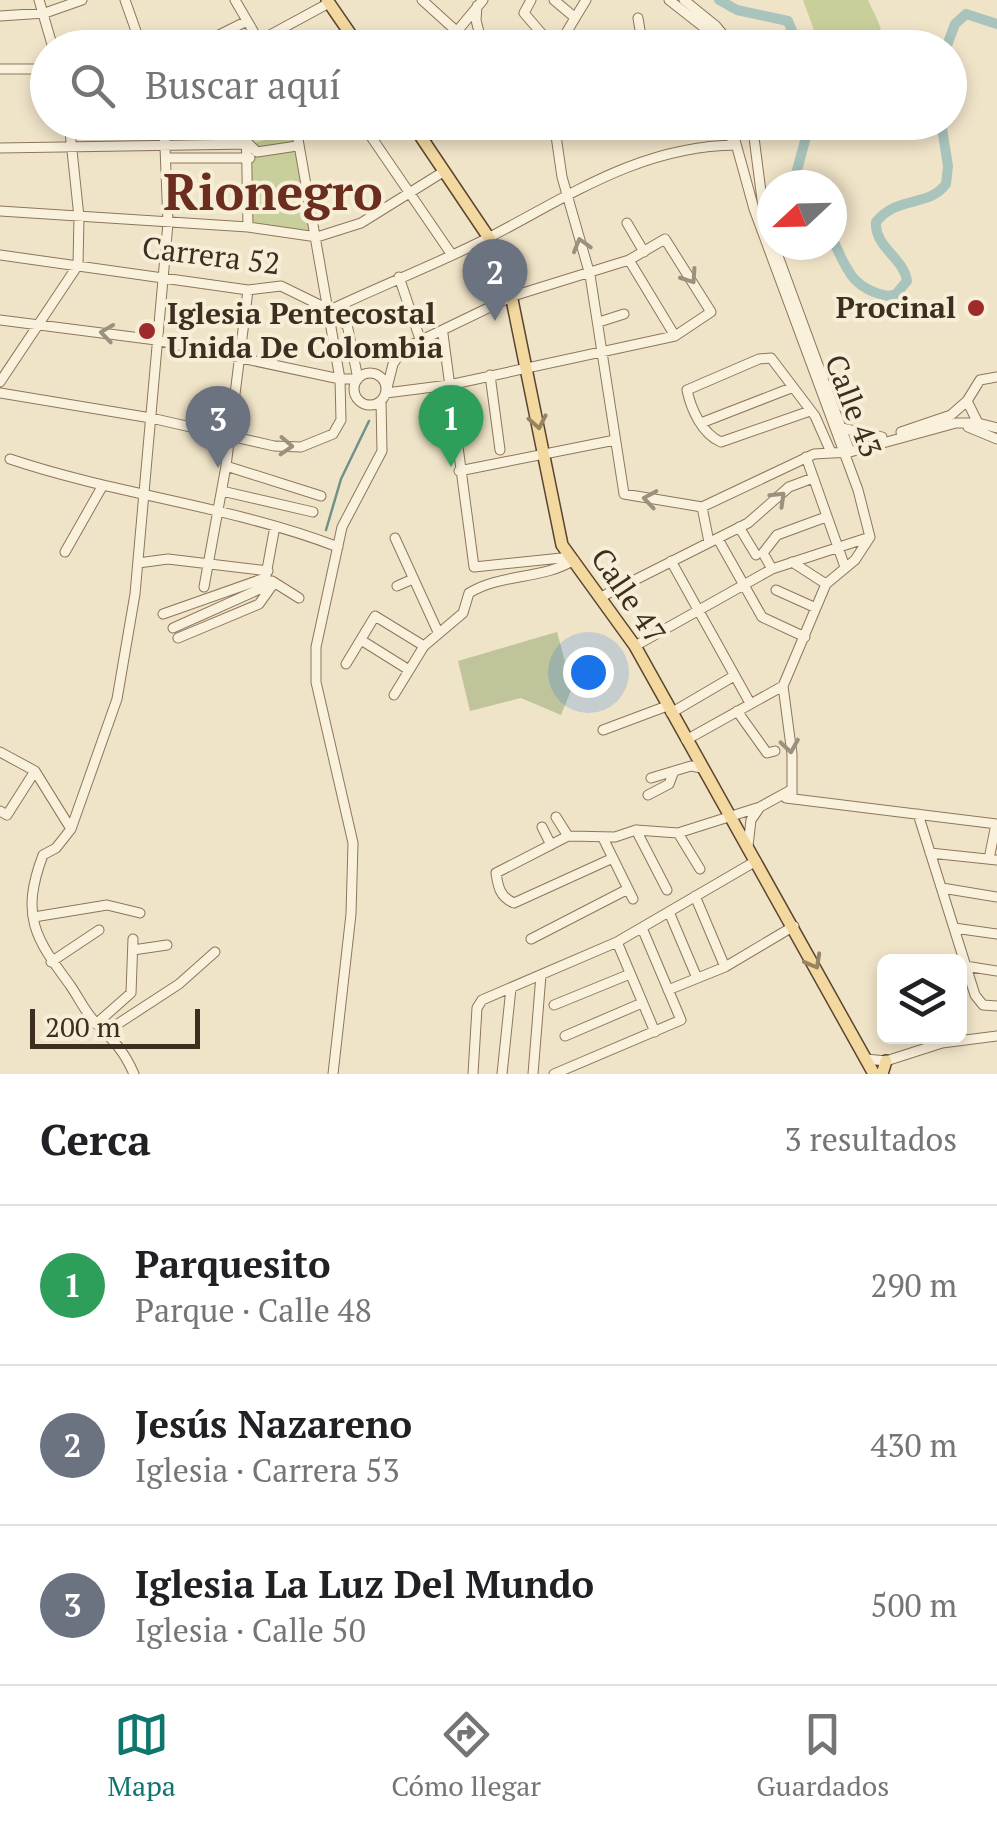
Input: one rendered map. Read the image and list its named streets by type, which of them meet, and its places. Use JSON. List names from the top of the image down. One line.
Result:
{"streets":{"main road":["Calle 47"],"street":["Carrera 52","Calle 43"]},"districts":["Rionegro"],"places":["Procinal","Iglesia Pentecostal Unida De Colombia"],"scale_bar":"200 m","north":"left","page":{"search":"Buscar aquí","pins":["2","1","3"],"scale":"200 m","heading":["Cerca","3 resultados"],"list":[{"mark":"1","name":"Parquesito","note":"Parque · Calle 48","value":"290 m"},{"mark":"2","name":"Jesús Nazareno","note":"Iglesia · Carrera 53","value":"430 m"},{"mark":"3","name":"Iglesia La Luz Del Mundo","note":"Iglesia · Calle 50","value":"500 m"}],"nav":["Mapa","Cómo llegar","Guardados"]}}
